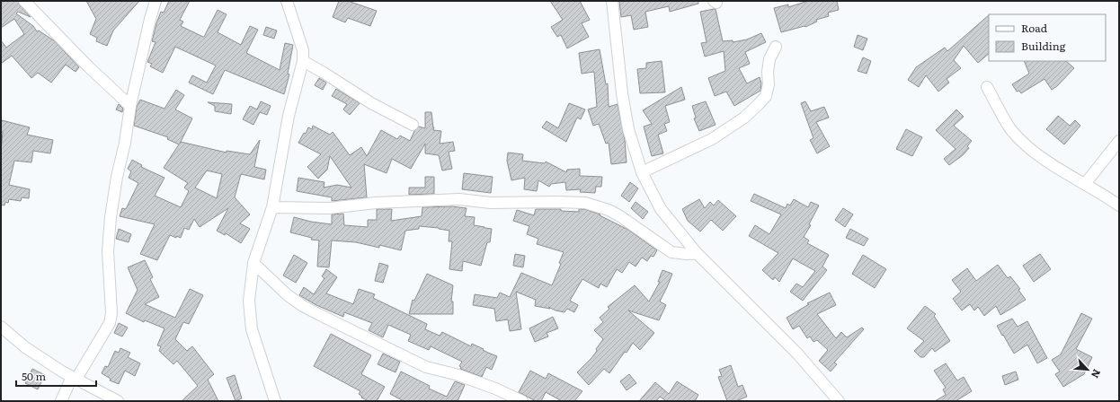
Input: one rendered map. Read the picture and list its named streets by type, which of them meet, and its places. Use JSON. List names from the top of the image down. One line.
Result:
{"legend":["Road","Building"],"scale_bar":"50 m","north":"bottom right"}
